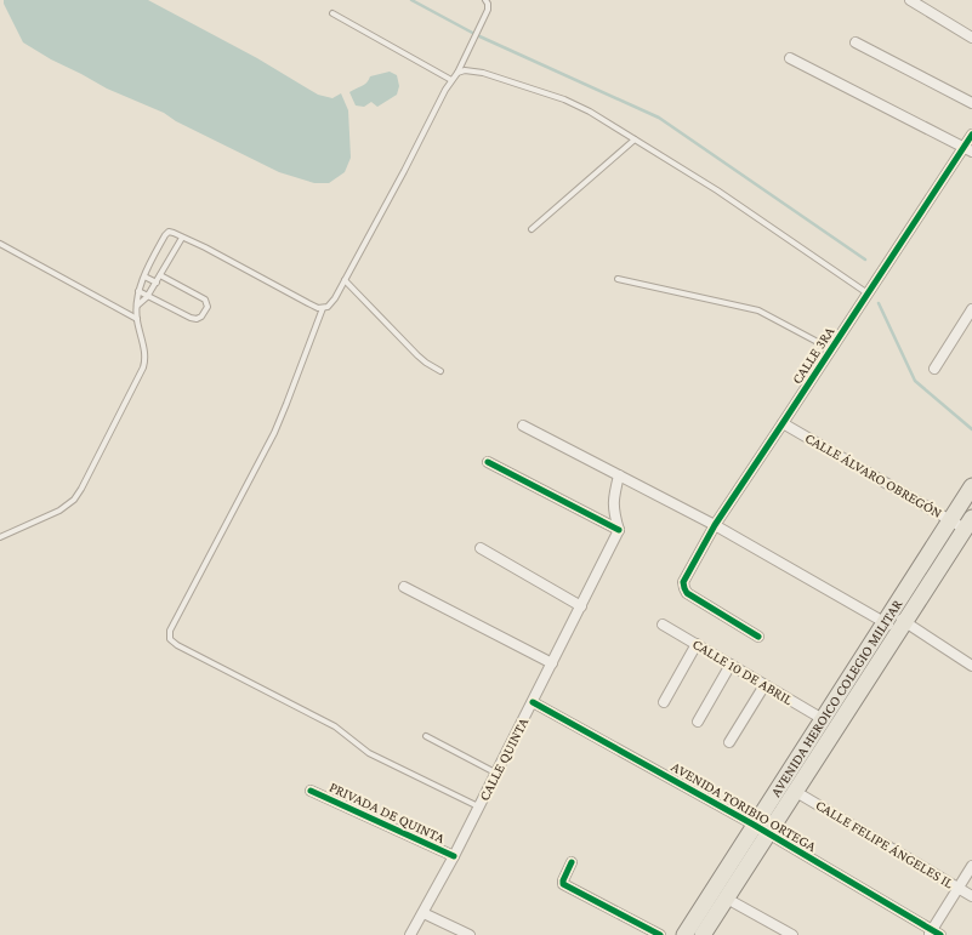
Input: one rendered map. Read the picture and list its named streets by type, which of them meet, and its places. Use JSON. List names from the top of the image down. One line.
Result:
{"streets":{"main road":["AVENIDA HEROICO COLEGIO MILITAR"],"street":["CALLE 3RA","CALLE ÁLVARO OBREGÓN","CALLE 10 DE ABRIL","CALLE QUINTA","AVENIDA TORIBIO ORTEGA","PRIVADA DE QUINTA","CALLE FELIPE ÁNGELES IL"]},"crossings":[["CALLE 3RA","CALLE ÁLVARO OBREGÓN"],["CALLE ÁLVARO OBREGÓN","AVENIDA HEROICO COLEGIO MILITAR"],["CALLE 10 DE ABRIL","AVENIDA HEROICO COLEGIO MILITAR"],["AVENIDA HEROICO COLEGIO MILITAR","AVENIDA TORIBIO ORTEGA"],["AVENIDA HEROICO COLEGIO MILITAR","CALLE FELIPE ÁNGELES IL"],["CALLE QUINTA","AVENIDA TORIBIO ORTEGA"],["CALLE QUINTA","PRIVADA DE QUINTA"]]}
